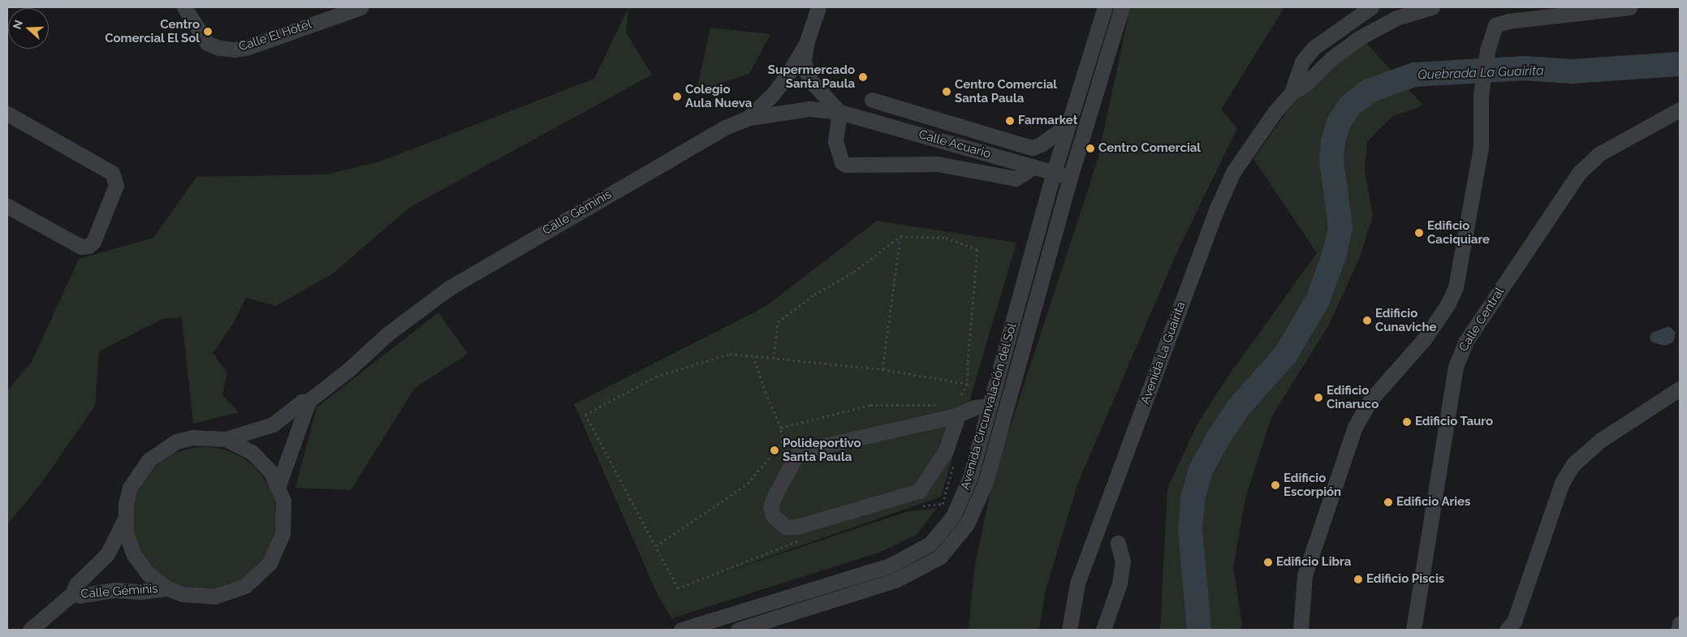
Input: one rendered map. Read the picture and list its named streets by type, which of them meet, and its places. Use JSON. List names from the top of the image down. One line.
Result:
{"streets":{"street":["Calle El Hotel","Calle Acuario","Calle Géminis","Calle Central","Avenida La Guairita","Avenida Circunvalación del Sol"]},"crossings":[["Calle Acuario","Calle Géminis"],["Calle Acuario","Avenida Circunvalación del Sol"]],"water":["Quebrada La Guairita"],"places":["Centro Comercial El Sol","Supermercado Santa Paula","Centro Comercial Santa Paula","Colegio Aula Nueva","Farmarket","Centro Comercial","Edificio Caciquiare","Edificio Cunaviche","Edificio Cinaruco","Edificio Tauro","Polideportivo Santa Paula","Edificio Escorpión","Edificio Aries","Edificio Libra","Edificio Piscis"],"north":"left"}
